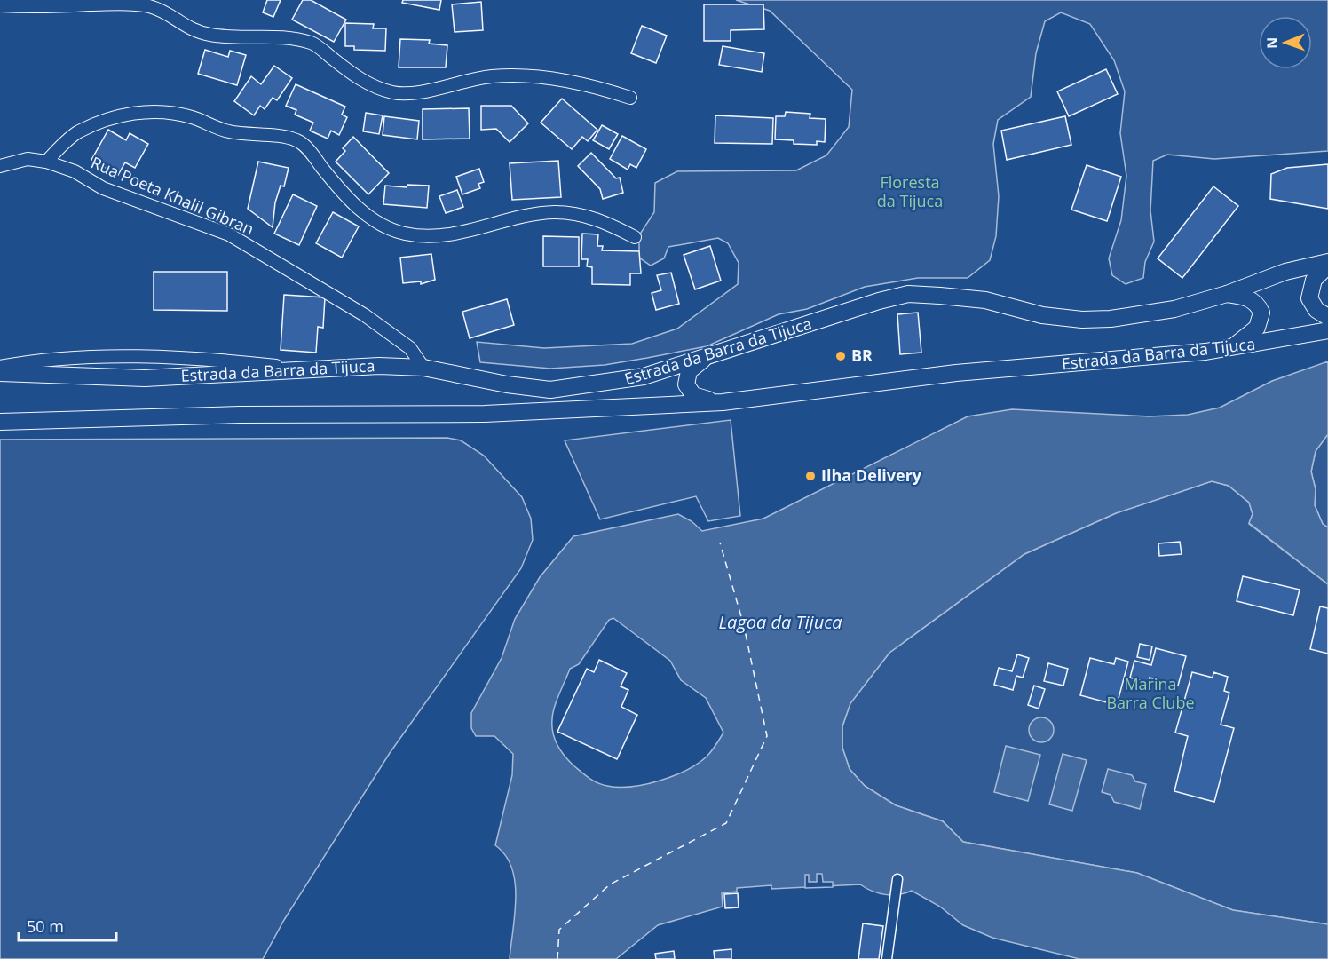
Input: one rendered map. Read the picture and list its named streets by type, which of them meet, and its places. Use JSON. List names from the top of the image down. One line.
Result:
{"streets":{"main road":["Estrada da Barra da Tijuca"],"street":["Rua Poeta Khalil Gibran"]},"crossings":[["Rua Poeta Khalil Gibran","Estrada da Barra da Tijuca"]],"water":["Lagoa da Tijuca"],"parks":["Floresta da Tijuca","Marina Barra Clube"],"places":["BR","Ilha Delivery"],"scale_bar":"50 m","north":"left"}
